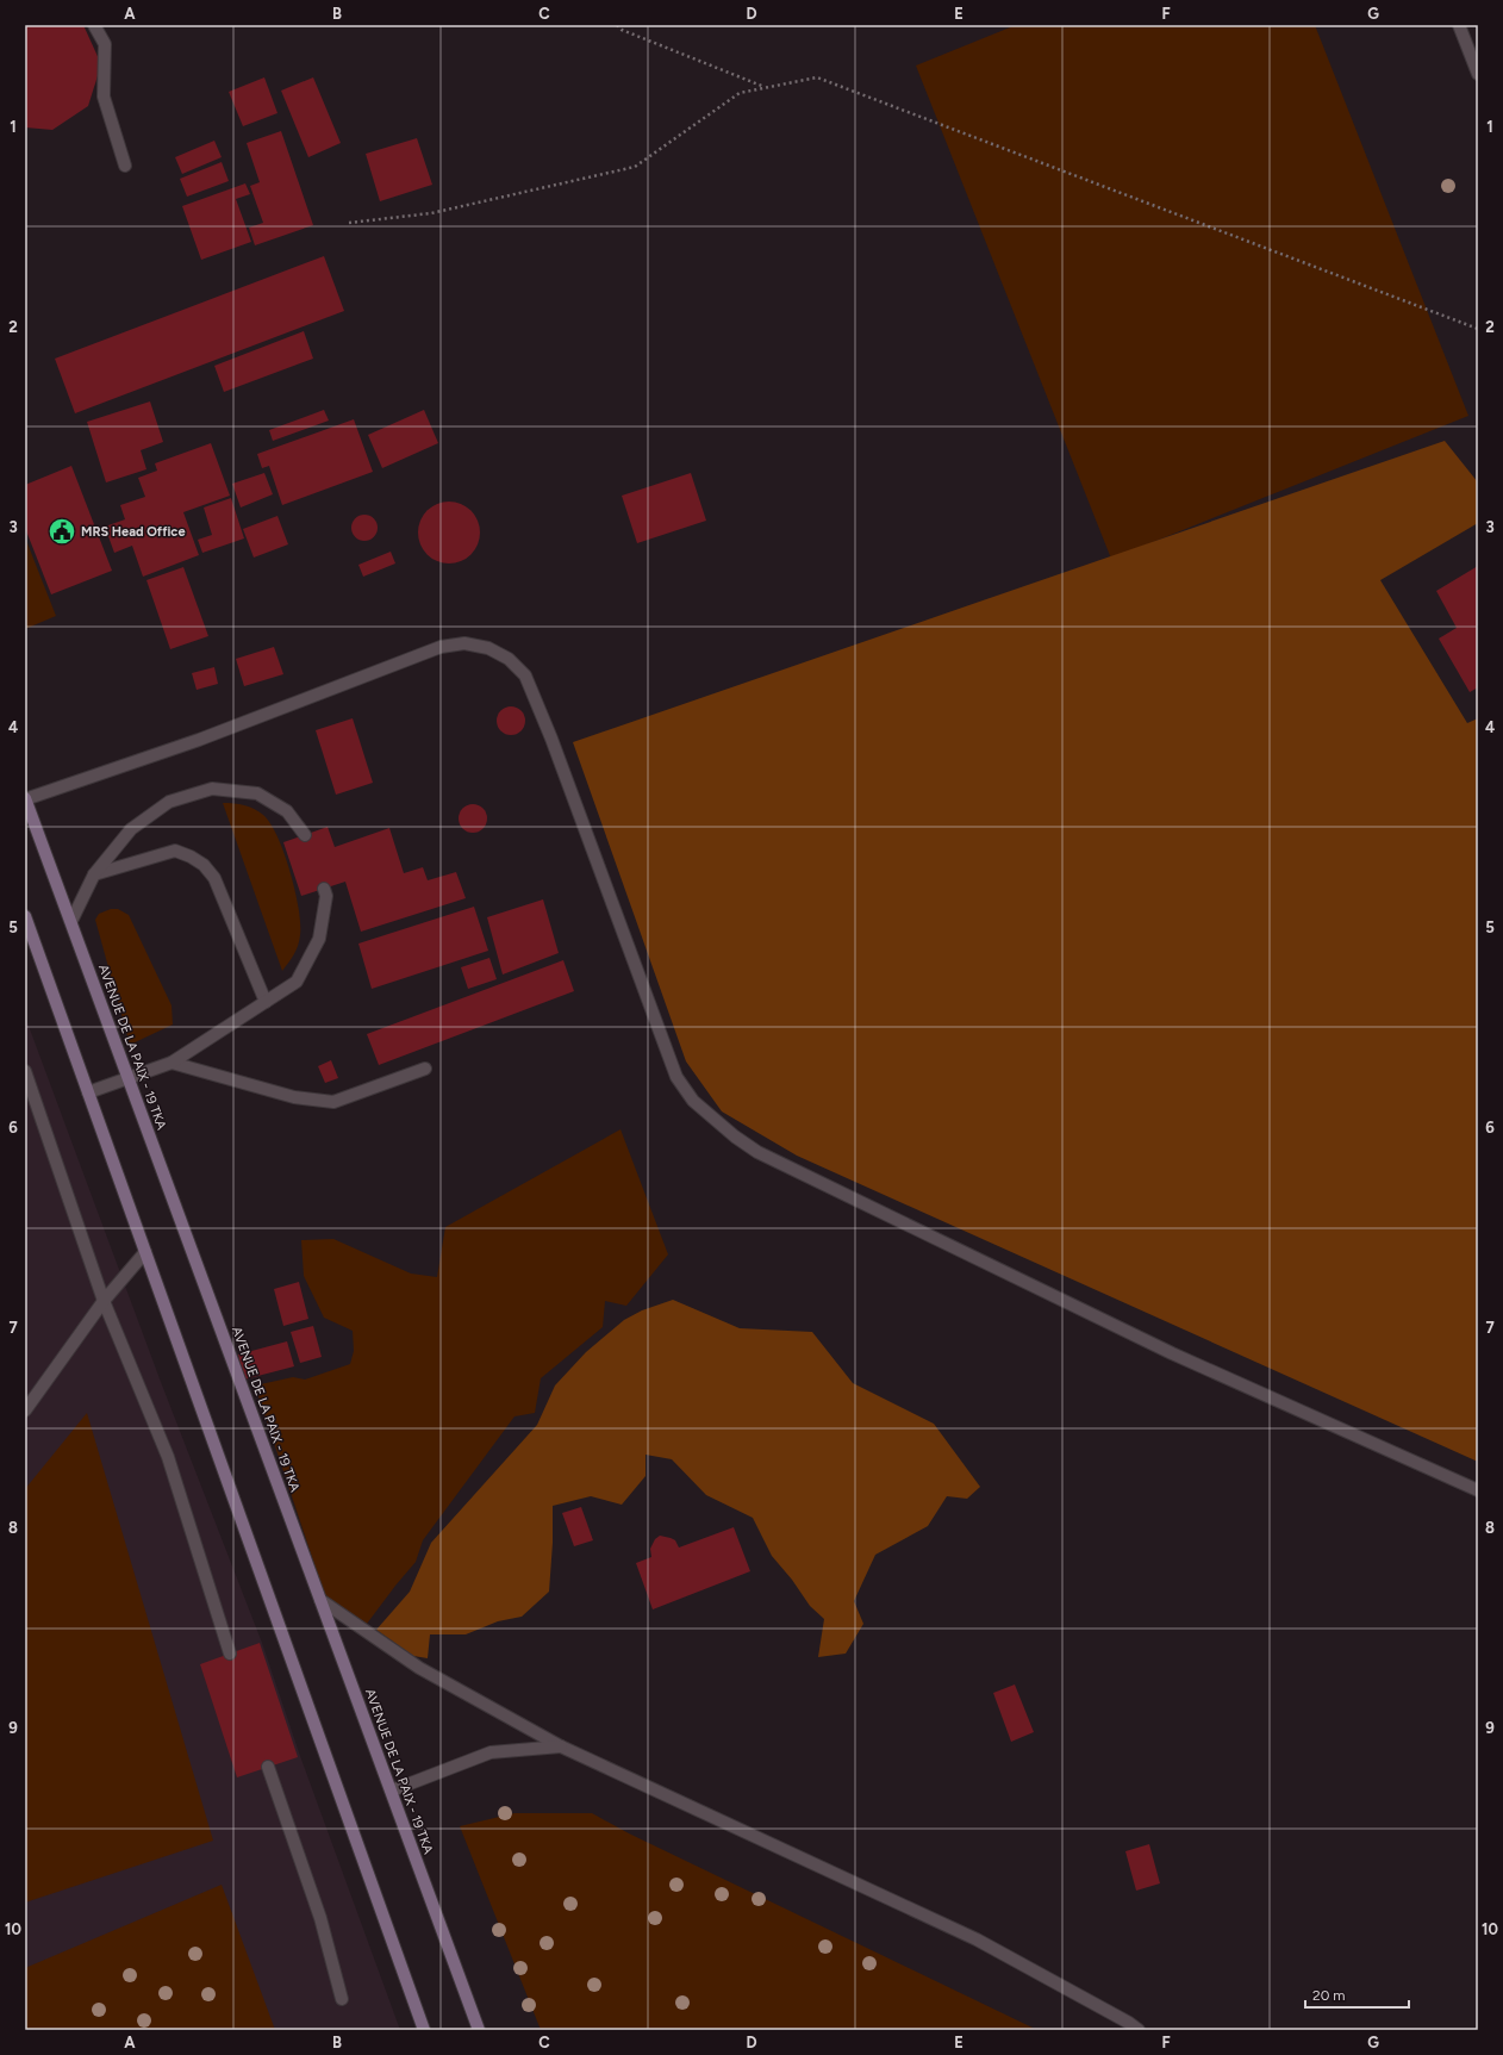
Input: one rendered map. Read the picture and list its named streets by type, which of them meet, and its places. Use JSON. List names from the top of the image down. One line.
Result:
{"streets":{"main road":["AVENUE DE LA PAIX - 19 TKA"]},"places":{"public building":["MRS Head Office"]},"scale_bar":"20 m","grid":{"columns":["A","B","C","D","E","F","G"],"rows":["1","2","3","4","5","6","7","8","9","10"]}}
